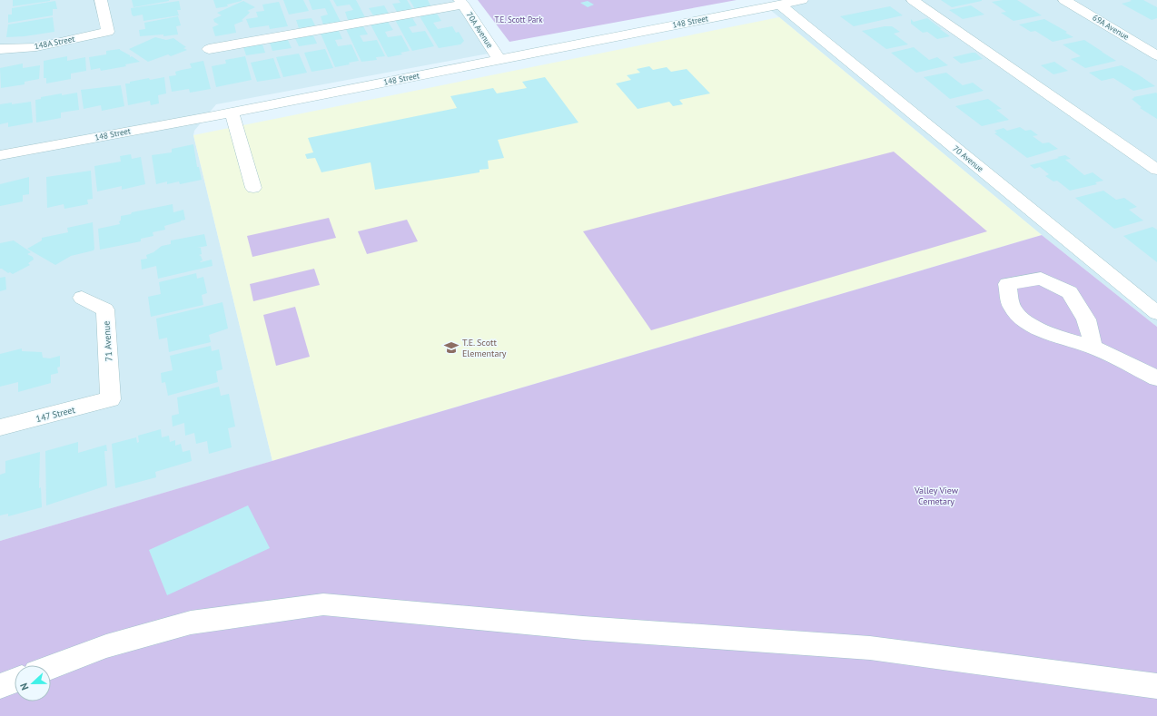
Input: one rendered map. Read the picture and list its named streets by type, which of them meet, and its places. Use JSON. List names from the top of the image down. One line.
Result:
{"streets":{"street":["148 Street","69A Avenue","70A Avenue","148A Street","70 Avenue","71 Avenue","147 Street"]},"crossings":[["148 Street","70A Avenue"],["148 Street","70 Avenue"],["71 Avenue","147 Street"]],"parks":["T.E. Scott Park","Valley View Cemetary"],"places":{"school or university":["T.E. Scott Elementary"]},"north":"left"}
